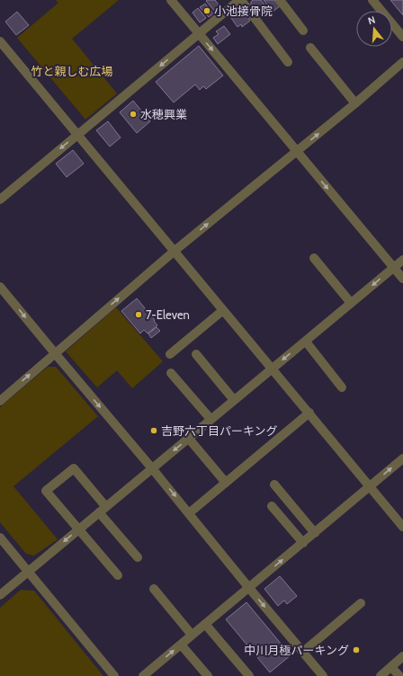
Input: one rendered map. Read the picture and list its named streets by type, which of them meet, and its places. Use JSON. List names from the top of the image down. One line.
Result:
{"parks":["竹と親しむ広場"],"places":["小池接骨院","水穂興業","7-Eleven","吉野六丁目パーキング","中川月極パーキング"],"north":"top"}
